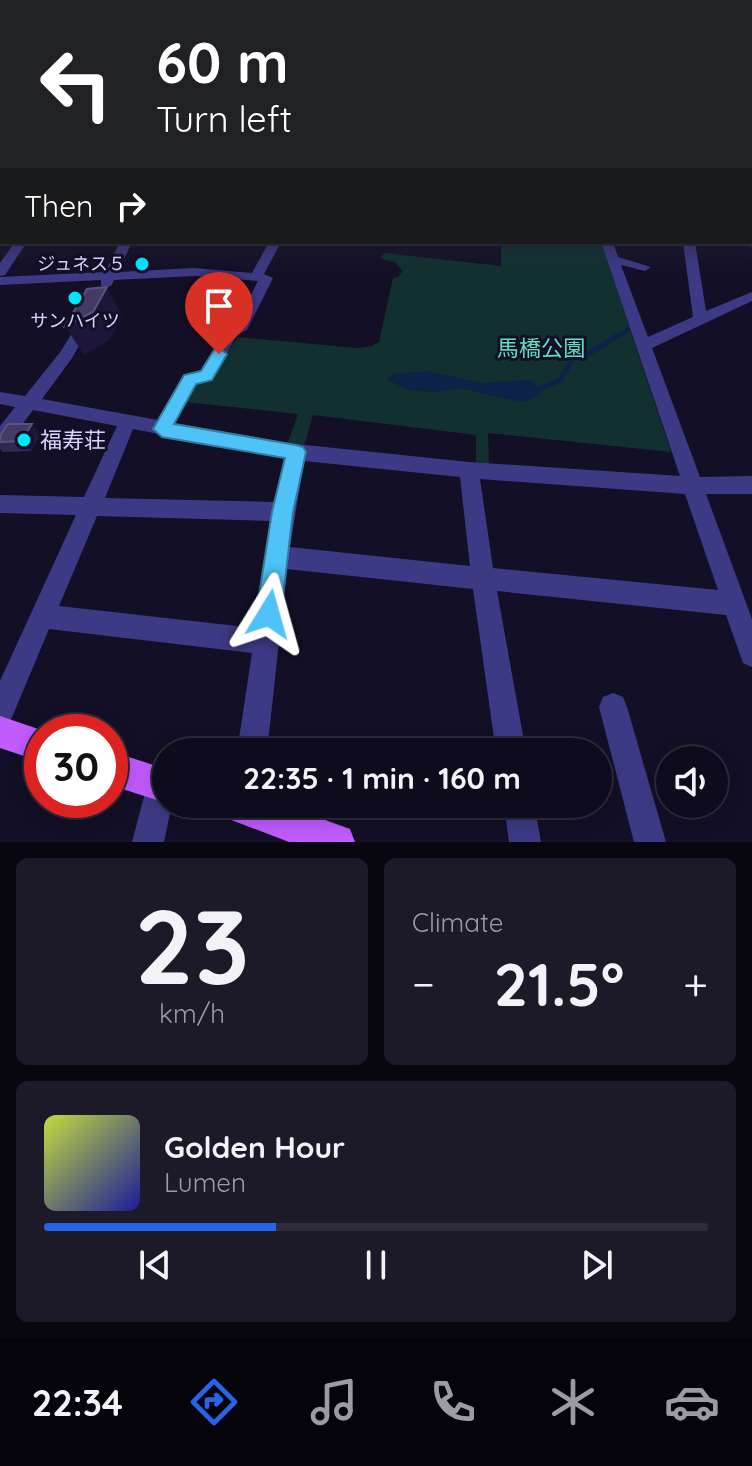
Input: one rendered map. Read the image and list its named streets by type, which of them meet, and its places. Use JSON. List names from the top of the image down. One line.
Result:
{"parks":["馬橋公園"],"places":["ジュネス５","サンハイツ","福寿荘"],"page":{"turn":["60 m","Turn left"],"then":"Then","limit":"30","trip":"22:35 · 1 min · 160 m","tile":[["23","km/h"],"Climate"],"heat":["−","21.5°","+"],"song":["Golden Hour","Lumen"],"tabs":"22:34"}}
